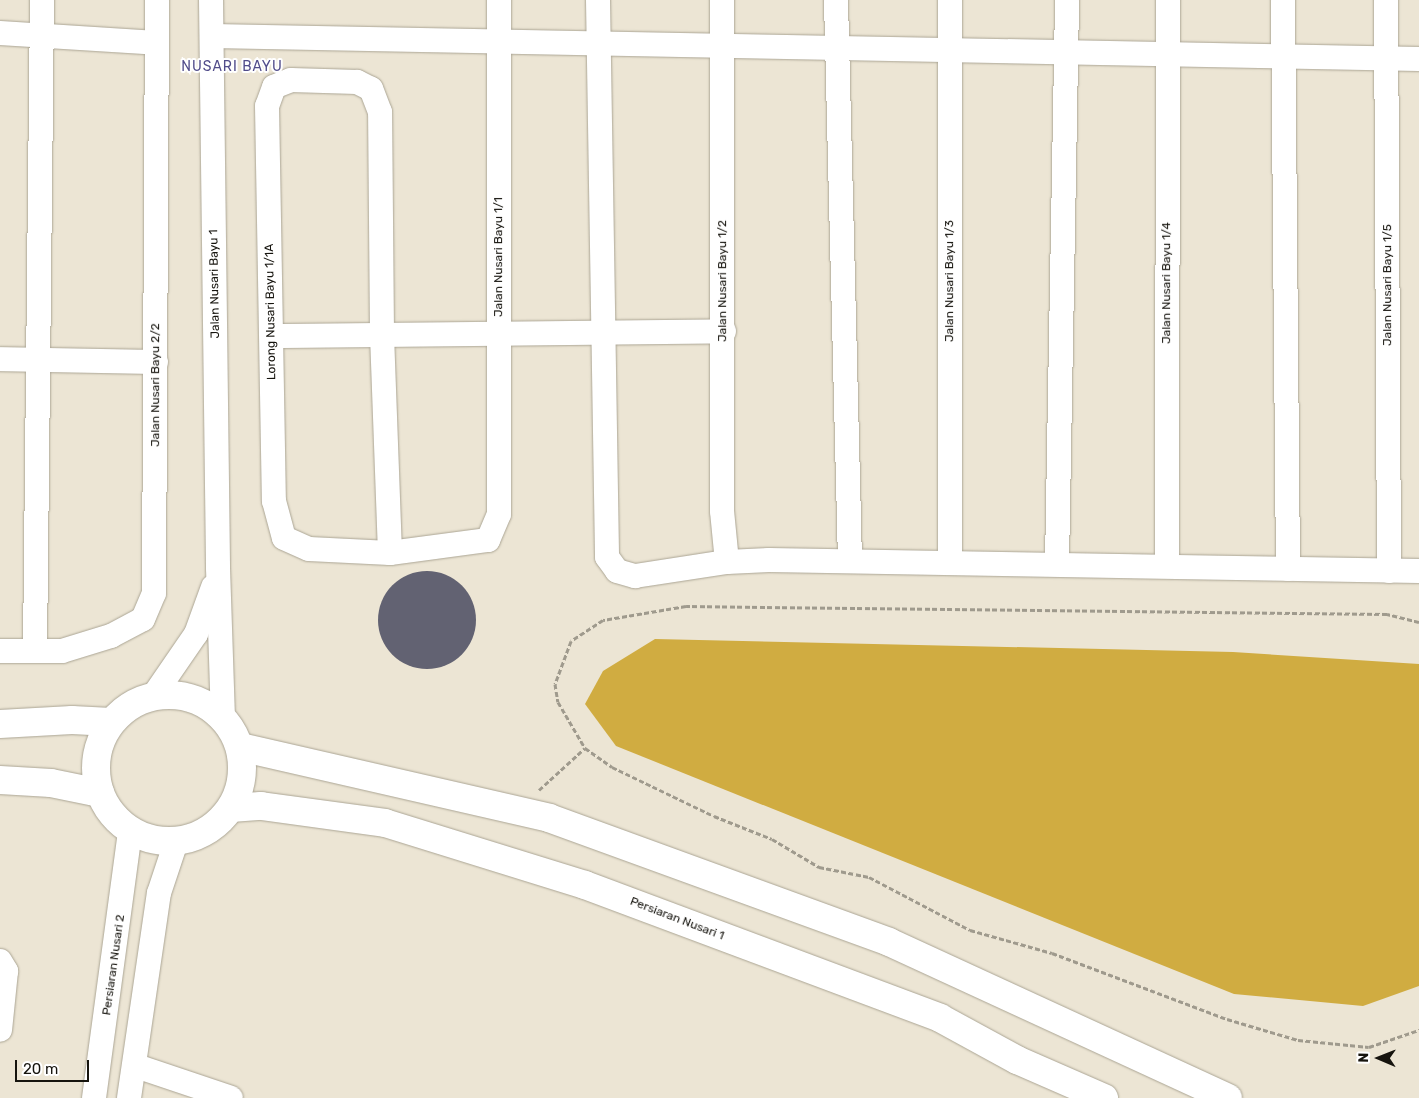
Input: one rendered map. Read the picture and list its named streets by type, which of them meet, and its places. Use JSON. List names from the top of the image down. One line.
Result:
{"streets":{"main road":["Persiaran Nusari 1"],"street":["Jalan Nusari Bayu 1/1","Jalan Nusari Bayu 1/2","Jalan Nusari Bayu 1/3","Jalan Nusari Bayu 1/4","Jalan Nusari Bayu 1","Jalan Nusari Bayu 1/5","Lorong Nusari Bayu 1/1A","Jalan Nusari Bayu 2/2","Persiaran Nusari 2"]},"crossings":[["Jalan Nusari Bayu 1/1","Lorong Nusari Bayu 1/1A"],["Jalan Nusari Bayu 1","Persiaran Nusari 1"],["Jalan Nusari Bayu 1","Persiaran Nusari 2"],["Persiaran Nusari 1","Persiaran Nusari 2"]],"districts":["NUSARI BAYU"],"scale_bar":"20 m","north":"left"}
